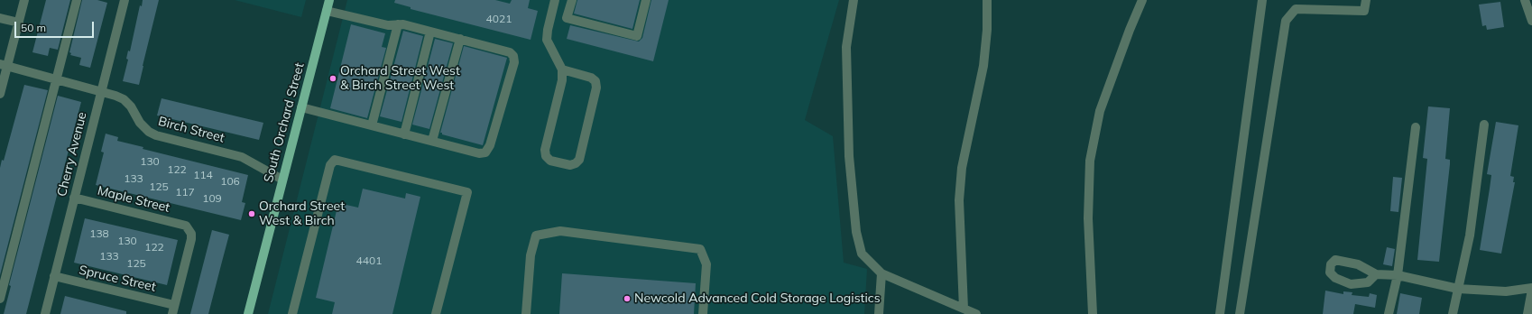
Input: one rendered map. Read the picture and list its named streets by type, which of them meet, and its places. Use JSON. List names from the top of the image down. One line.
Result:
{"streets":{"main road":["South Orchard Street"],"street":["Birch Street","Cherry Avenue","Maple Street","Spruce Street"]},"crossings":[["South Orchard Street","Birch Street"],["Birch Street","Cherry Avenue"],["Cherry Avenue","Maple Street"],["Cherry Avenue","Spruce Street"],["Maple Street","Spruce Street"]],"places":["Orchard Street West & Birch Street West","Orchard Street West & Birch","Newcold Advanced Cold Storage Logistics"],"house_numbers":["4021","130","122","114","133","106","125","117","109","138","130","122","133","4401","125"],"scale_bar":"50 m"}
